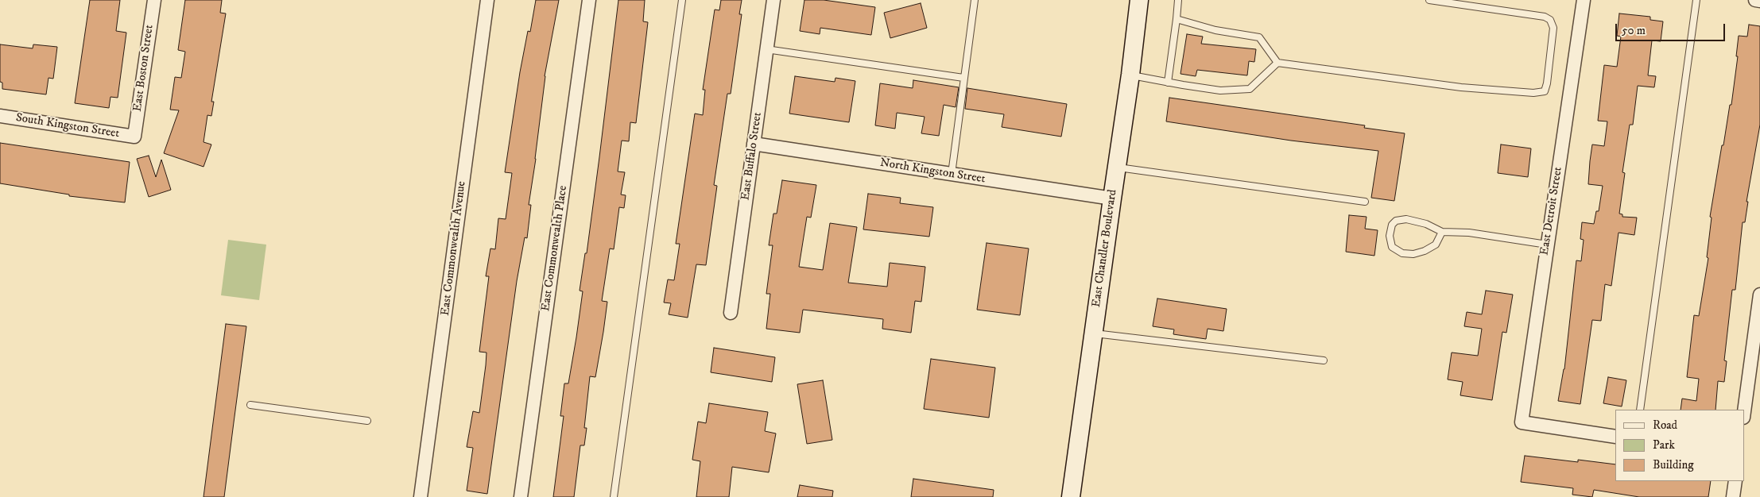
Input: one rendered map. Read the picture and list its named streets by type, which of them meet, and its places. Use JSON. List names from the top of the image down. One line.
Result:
{"streets":{"main road":["East Chandler Boulevard"],"street":["East Boston Street","South Kingston Street","East Buffalo Street","North Kingston Street","East Detroit Street","East Commonwealth Avenue","East Commonwealth Place"]},"crossings":[["East Boston Street","South Kingston Street"],["East Buffalo Street","North Kingston Street"],["North Kingston Street","East Chandler Boulevard"]],"legend":["Road","Park","Building"],"scale_bar":"50 m"}
